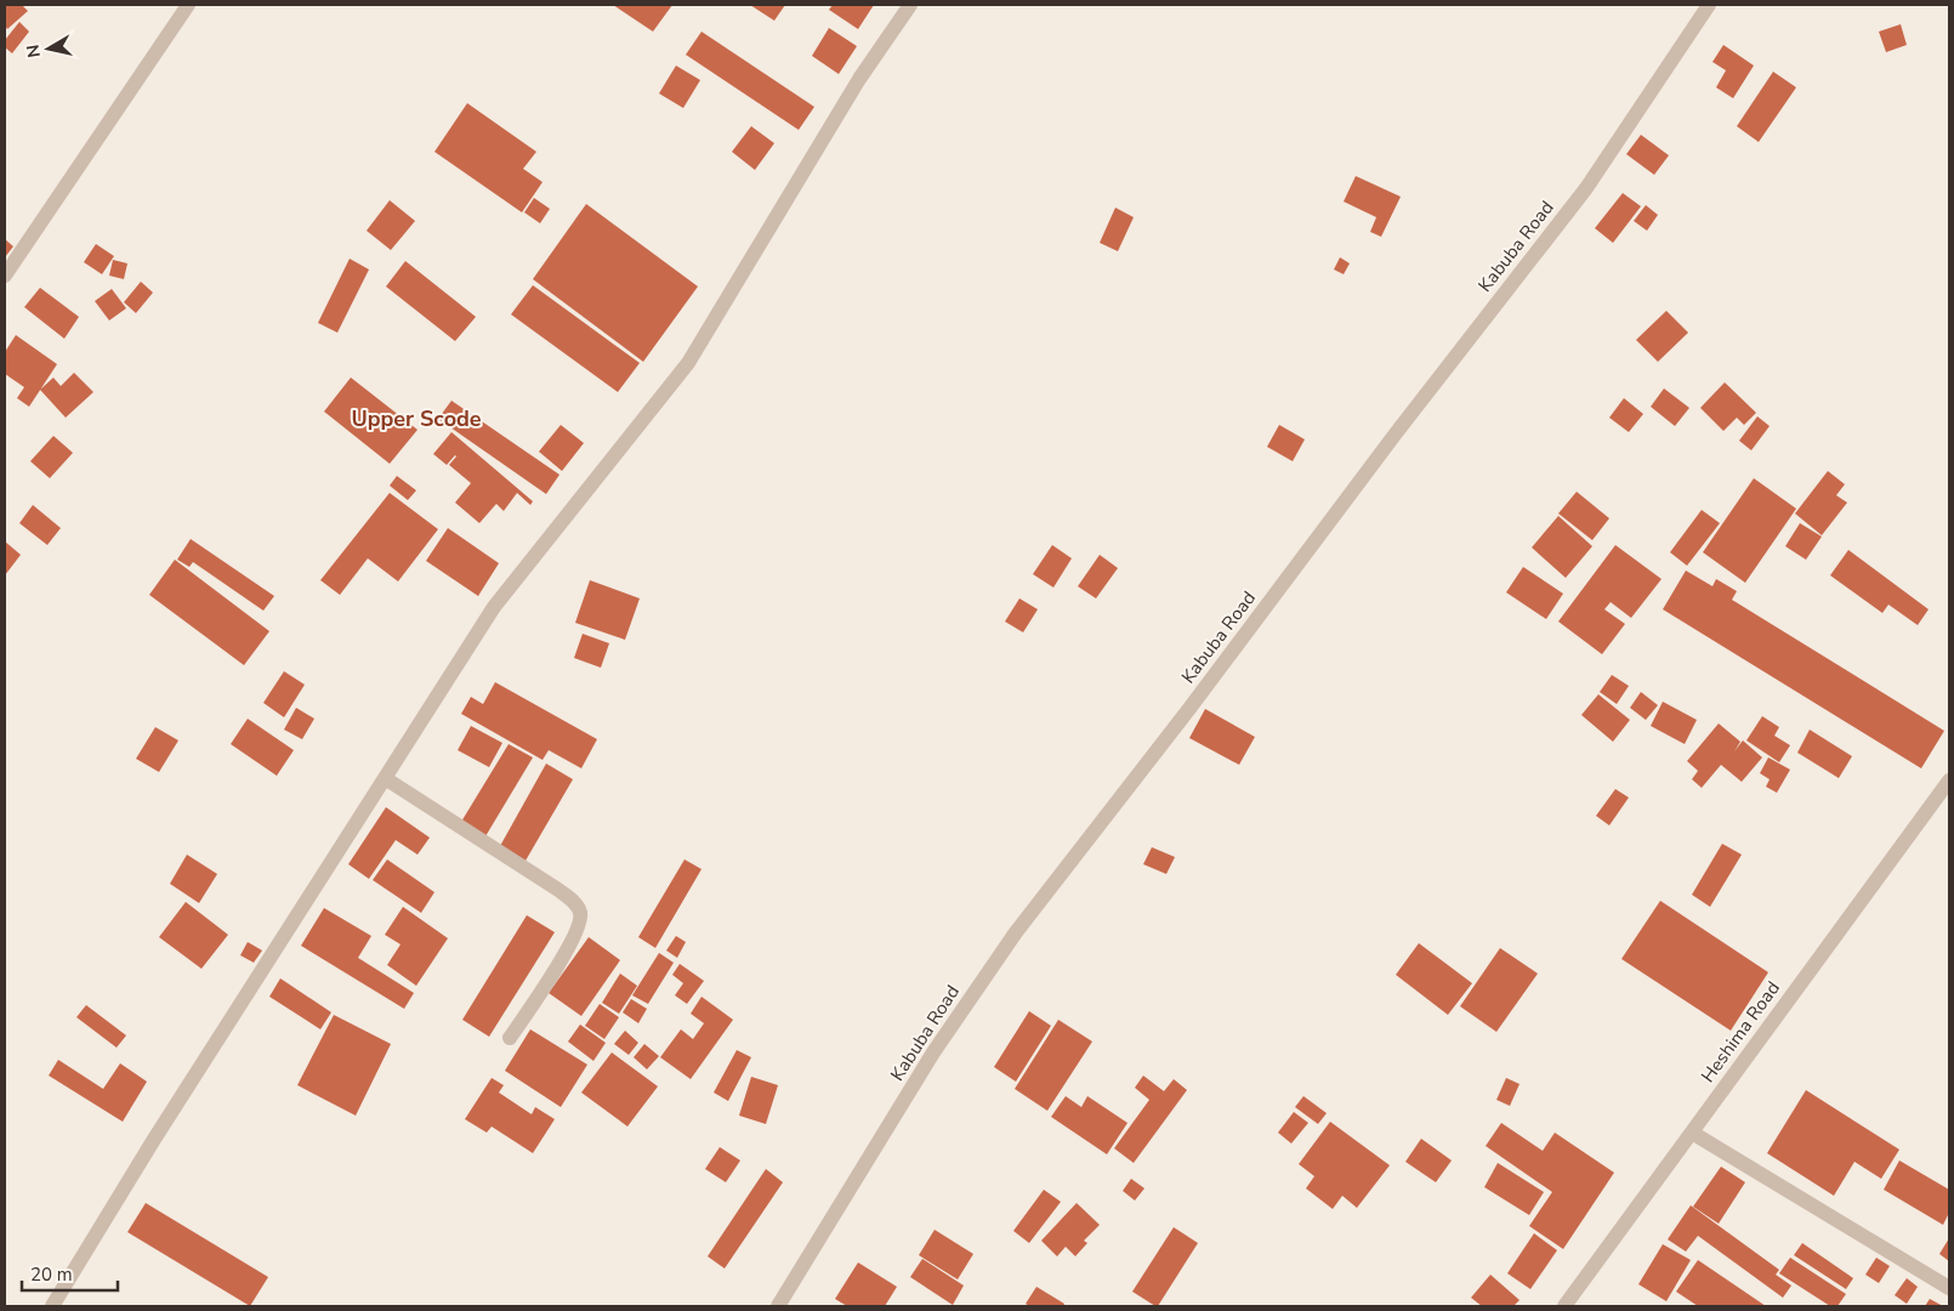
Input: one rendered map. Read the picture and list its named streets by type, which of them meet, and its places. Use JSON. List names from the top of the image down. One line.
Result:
{"streets":{"street":["Kabuba Road","Heshima Road"]},"districts":["Upper Scode"],"scale_bar":"20 m","north":"left"}
